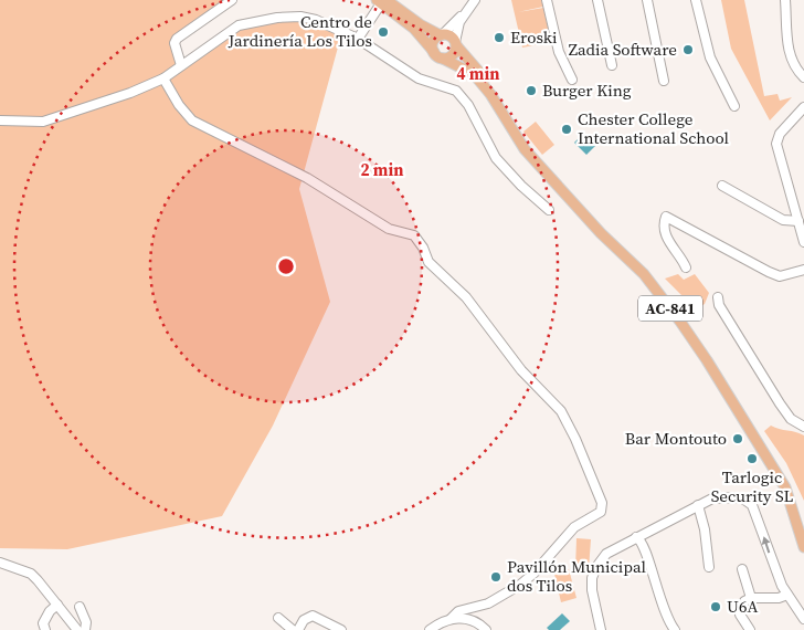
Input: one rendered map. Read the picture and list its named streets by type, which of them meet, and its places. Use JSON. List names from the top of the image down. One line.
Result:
{"streets":{"main road":["AC-841"]},"places":["Centro de Jardinería Los Tilos","Eroski","Zadia Software","Burger King","Chester College International School","Bar Montouto","Tarlogic Security SL","Pavillón Municipal dos Tilos","U6A"],"rings":["4 min","2 min"]}
